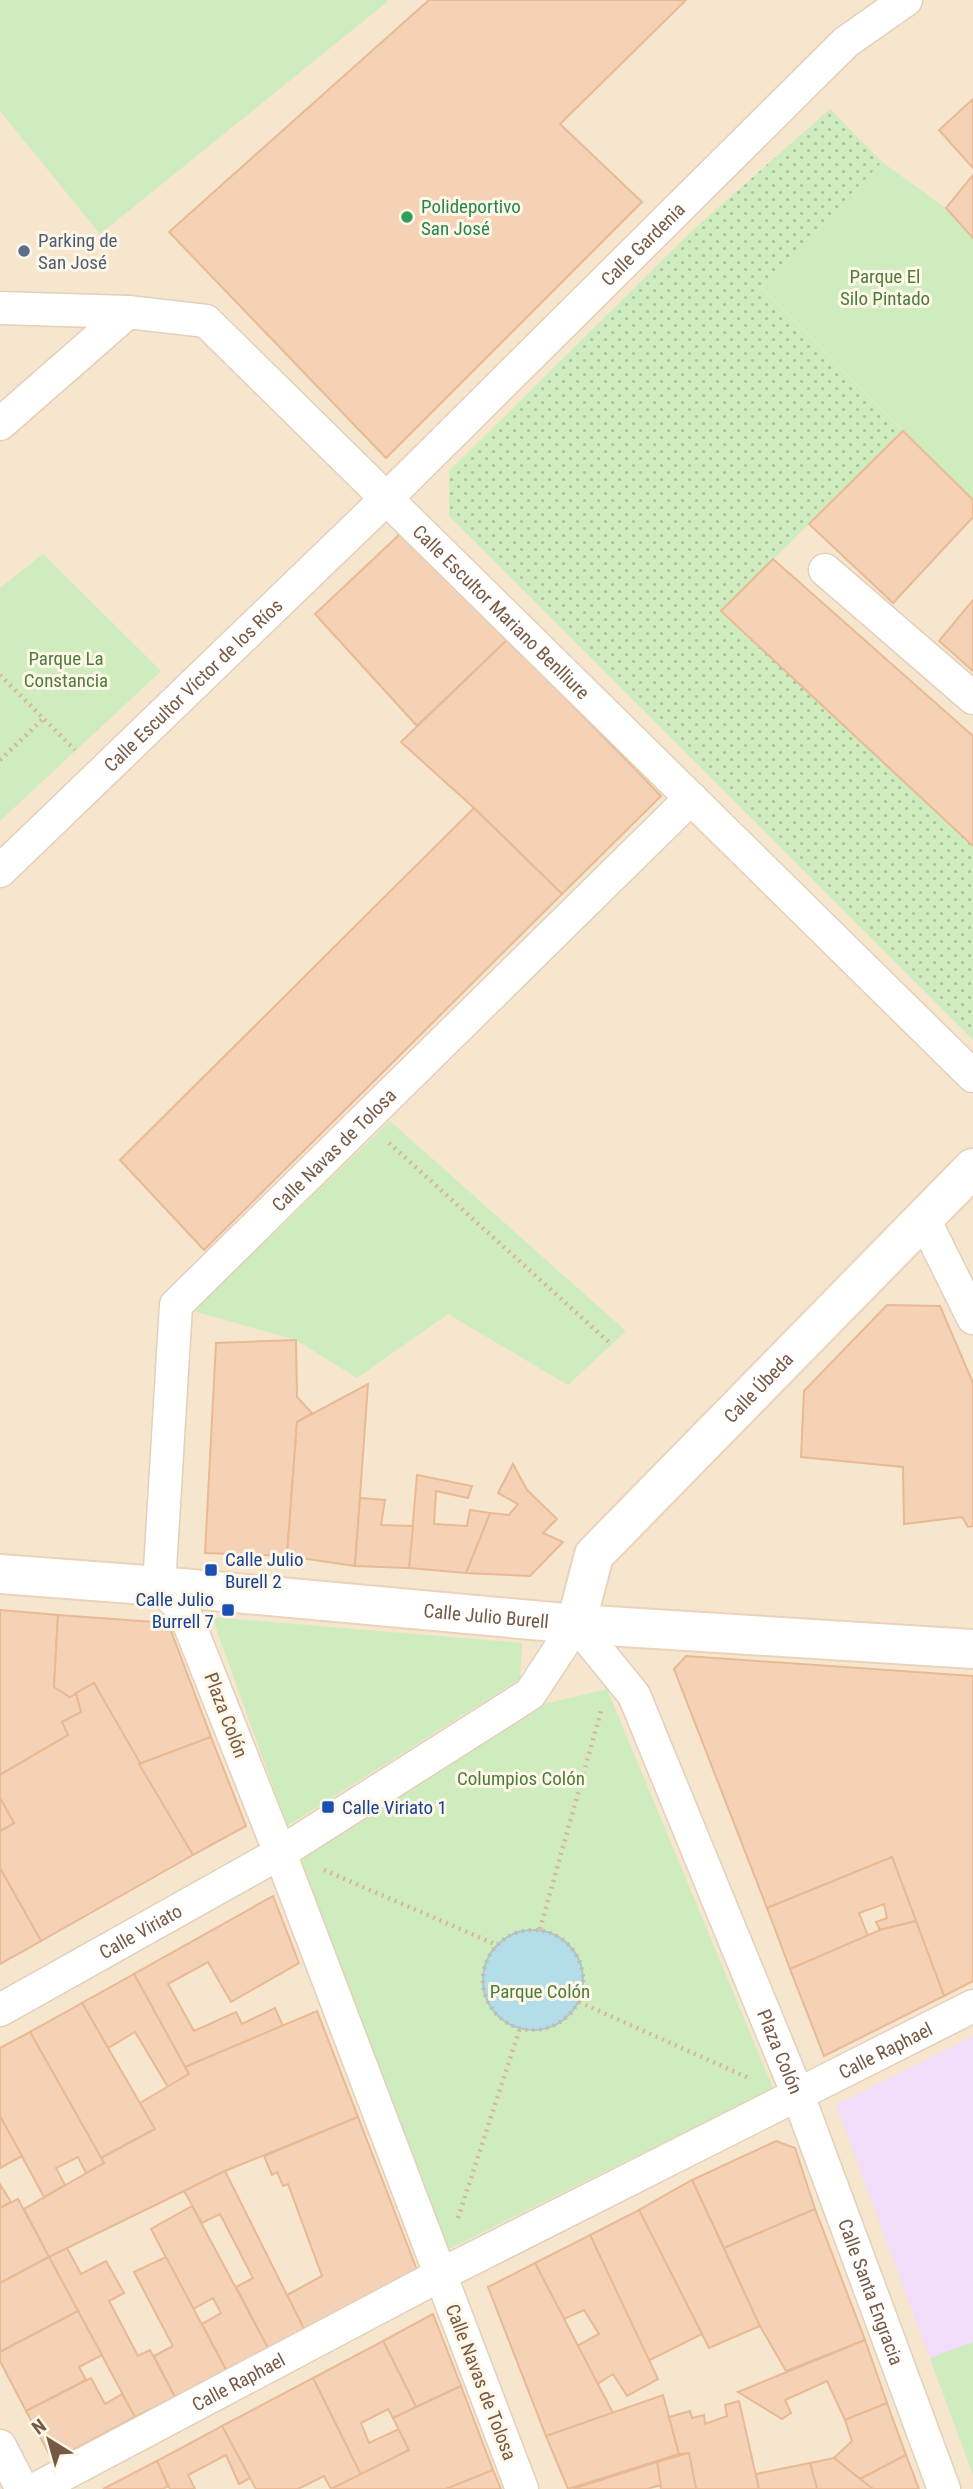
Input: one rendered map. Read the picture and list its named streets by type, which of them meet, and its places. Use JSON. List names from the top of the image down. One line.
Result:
{"streets":{"main road":["Calle Úbeda","Calle Julio Burell"],"street":["Calle Gardenia","Calle Escultor Mariano Benlliure","Calle Escultor Víctor de los Ríos","Calle Navas de Tolosa","Plaza Colón","Calle Viriato","Calle Raphael","Calle Santa Engracia"]},"crossings":[["Calle Gardenia","Calle Escultor Mariano Benlliure"],["Calle Gardenia","Calle Escultor Víctor de los Ríos"],["Calle Escultor Mariano Benlliure","Calle Escultor Víctor de los Ríos"],["Calle Escultor Mariano Benlliure","Calle Navas de Tolosa"],["Calle Navas de Tolosa","Calle Julio Burell"],["Calle Navas de Tolosa","Plaza Colón"],["Calle Navas de Tolosa","Calle Raphael"],["Calle Úbeda","Calle Julio Burell"],["Calle Úbeda","Plaza Colón"],["Calle Julio Burell","Plaza Colón"],["Plaza Colón","Calle Viriato"],["Plaza Colón","Calle Raphael"],["Plaza Colón","Calle Santa Engracia"],["Calle Raphael","Calle Santa Engracia"]],"parks":["Parque El Silo Pintado","Parque La Constancia","Columpios Colón","Parque Colón"],"places":{"other":["Polideportivo San José","Parking de San José"],"transit":["Calle Julio Burell 2","Calle Julio Burrell 7","Calle Viriato 1"]},"north":"top left"}
